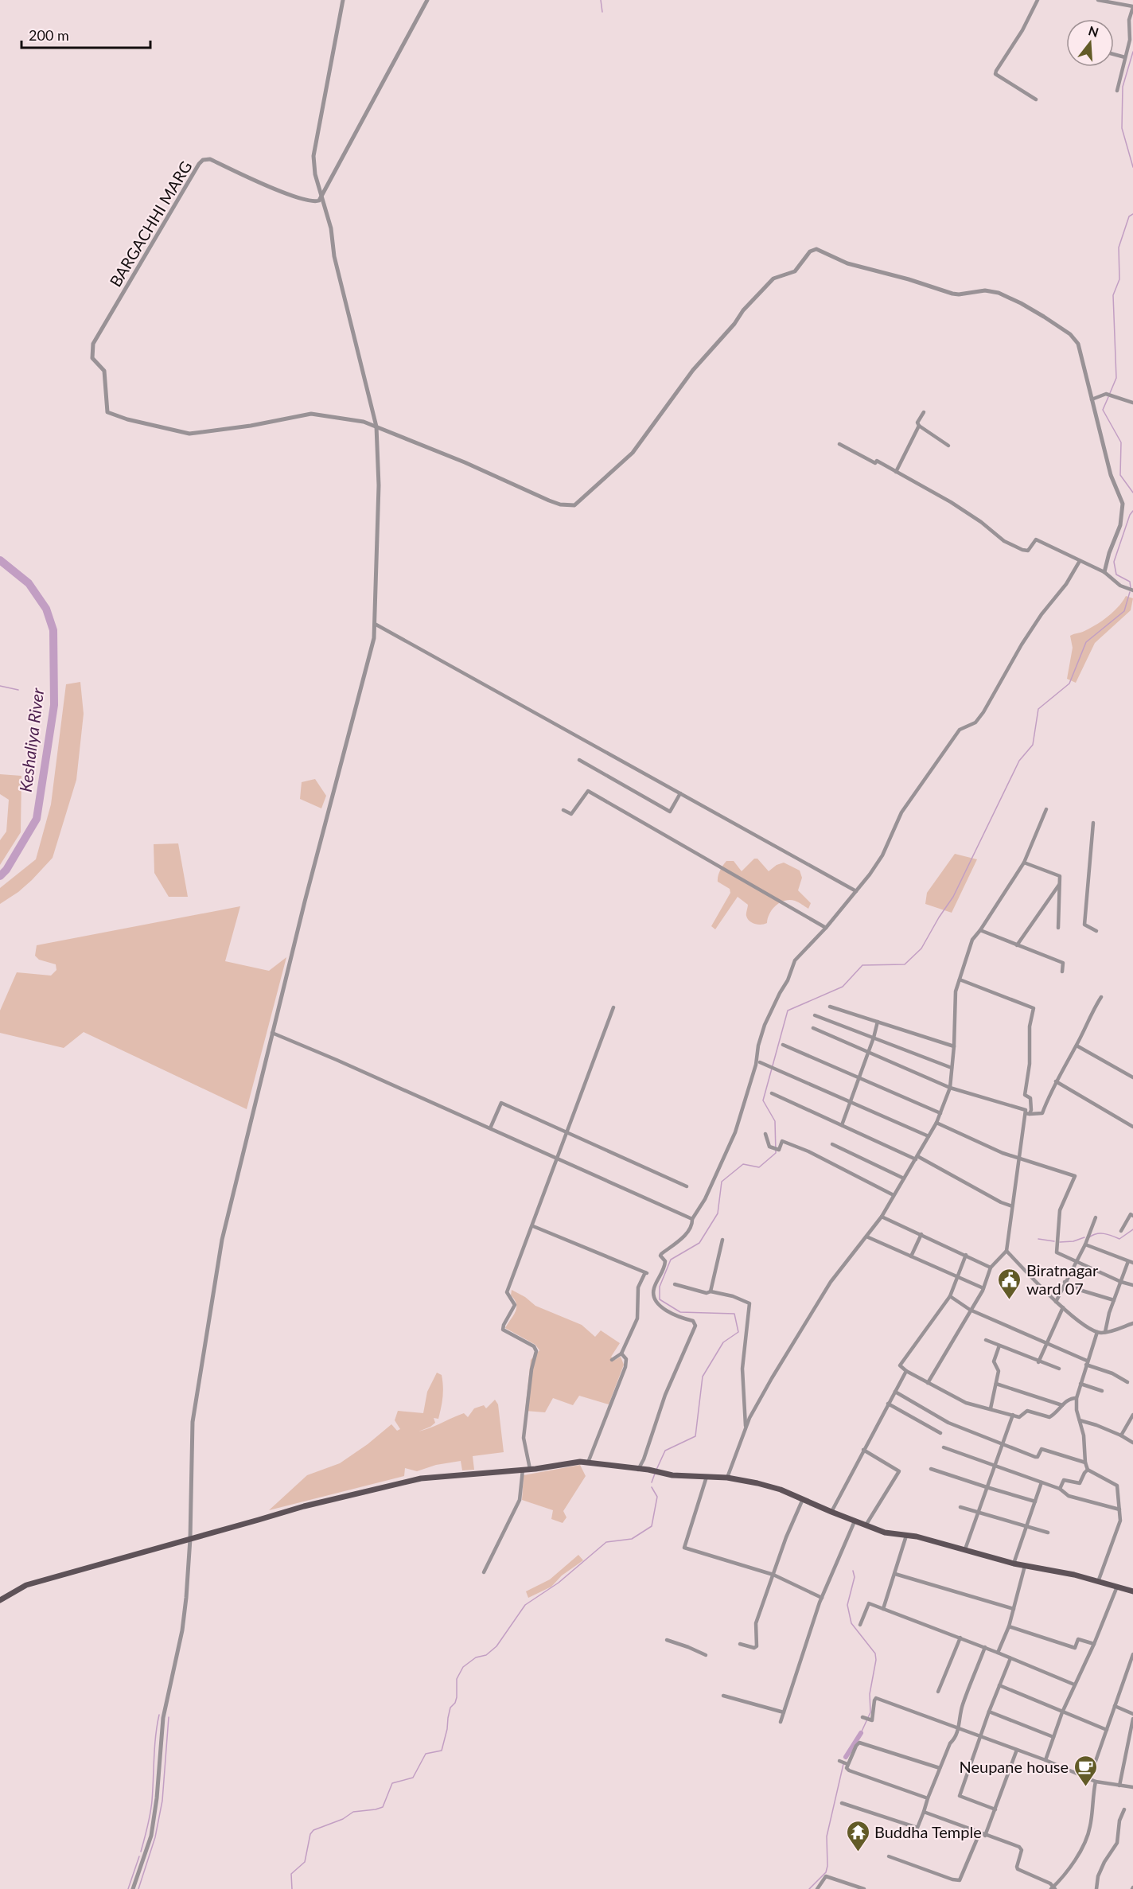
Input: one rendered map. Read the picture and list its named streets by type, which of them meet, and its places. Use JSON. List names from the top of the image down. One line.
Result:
{"streets":{"street":["BARGACHHI MARG"]},"water":["Keshaliya River"],"places":{"public building":["Biratnagar ward 07"],"cafe":["Neupane house"],"temple":["Buddha Temple"]},"scale_bar":"200 m","north":"top"}
